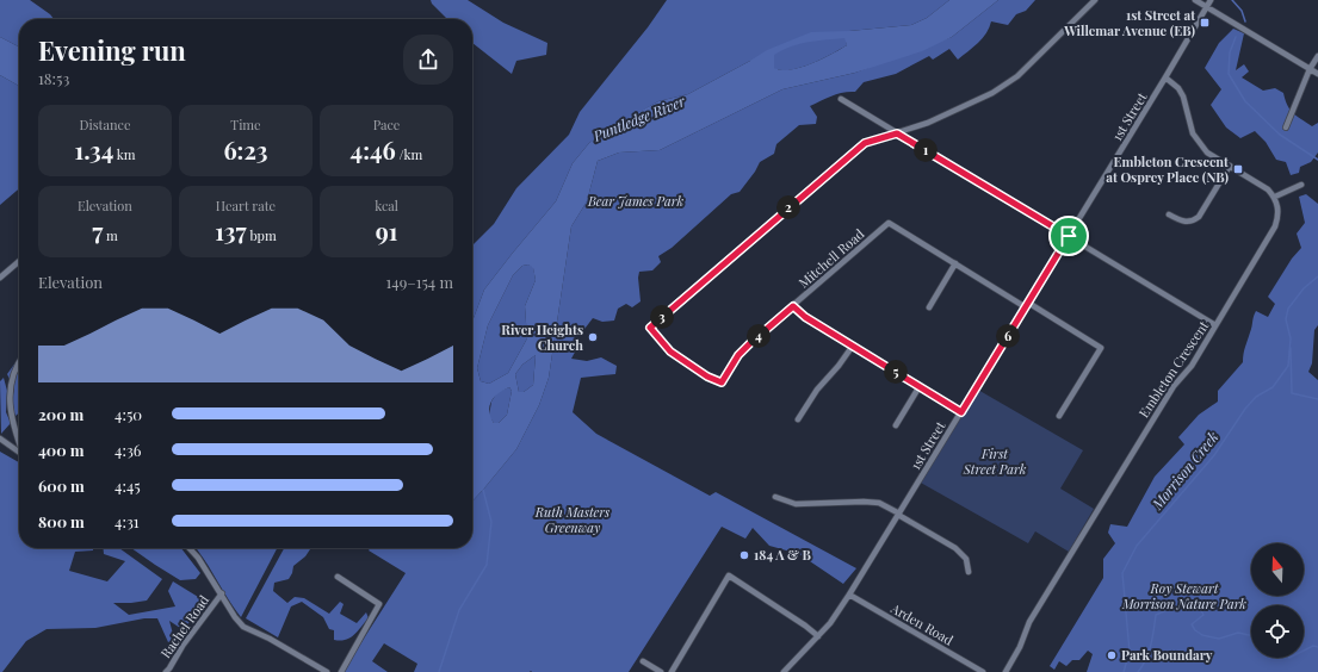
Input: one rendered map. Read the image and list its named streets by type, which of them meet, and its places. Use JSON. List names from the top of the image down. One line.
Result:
{"streets":{"street":["1st Street","Mitchell Road","Embleton Crescent","Arden Road","Rachel Road"]},"crossings":[["1st Street","Mitchell Road"],["1st Street","Arden Road"]],"water":["Puntledge River","Morrison Creek"],"parks":["Bear James Park","First Street Park","Ruth Masters Greenway","Roy Stewart Morrison Nature Park"],"places":{"transit":["1st Street at Willemar Avenue (EB)","Embleton Crescent at Osprey Place (NB)"],"other":["River Heights Church","184 A & B","Park Boundary"]},"north":"top","page":{"heading":["Evening run","18:53"],"stats":[["Distance","1.34 km"],["Time","6:23"],["Pace","4:46 /km"],["Elevation","7 m"],["Heart rate","137 bpm"],["kcal","91"]],"pins":["1","2","3","4","6","5"],"chart":["Elevation","149–154 m"],"list":[{"name":"200 m","note":"4:50"},{"name":"400 m","note":"4:36"},{"name":"600 m","note":"4:45"},{"name":"800 m","note":"4:31"}]}}
